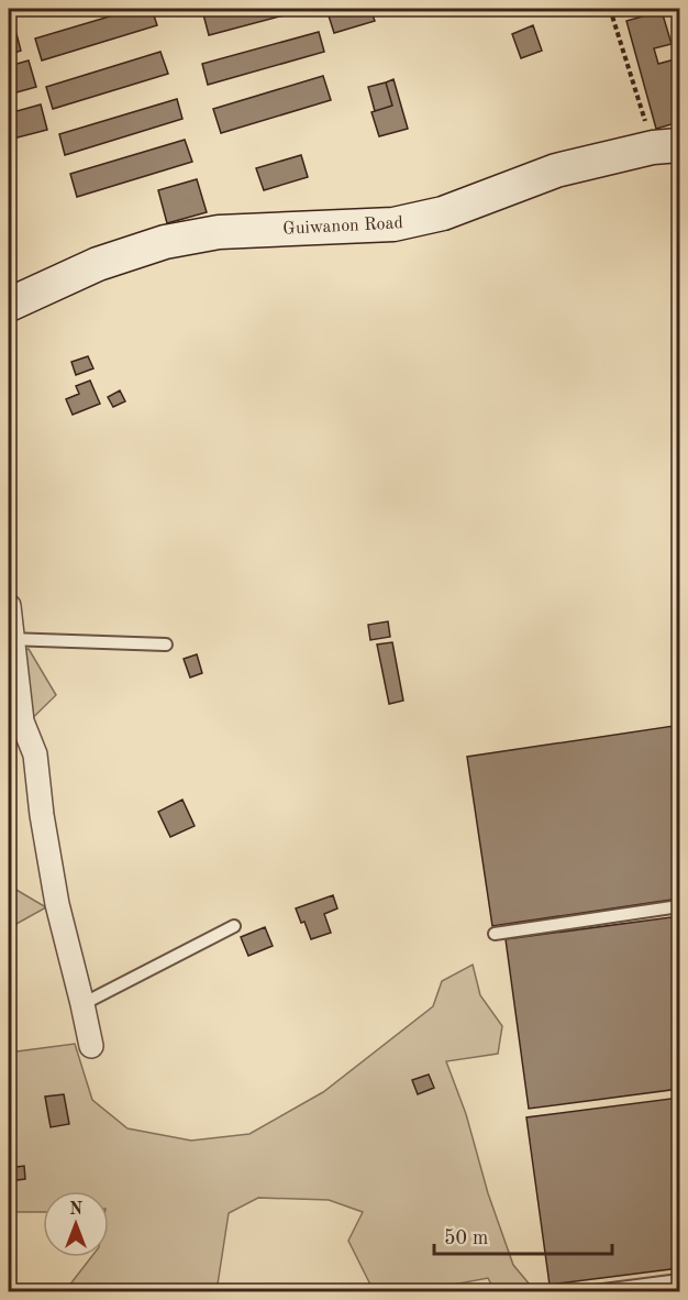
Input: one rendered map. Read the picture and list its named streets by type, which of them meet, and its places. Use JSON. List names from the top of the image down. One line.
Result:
{"streets":{"street":["Guiwanon Road"]},"scale_bar":"50 m","north":"top"}
